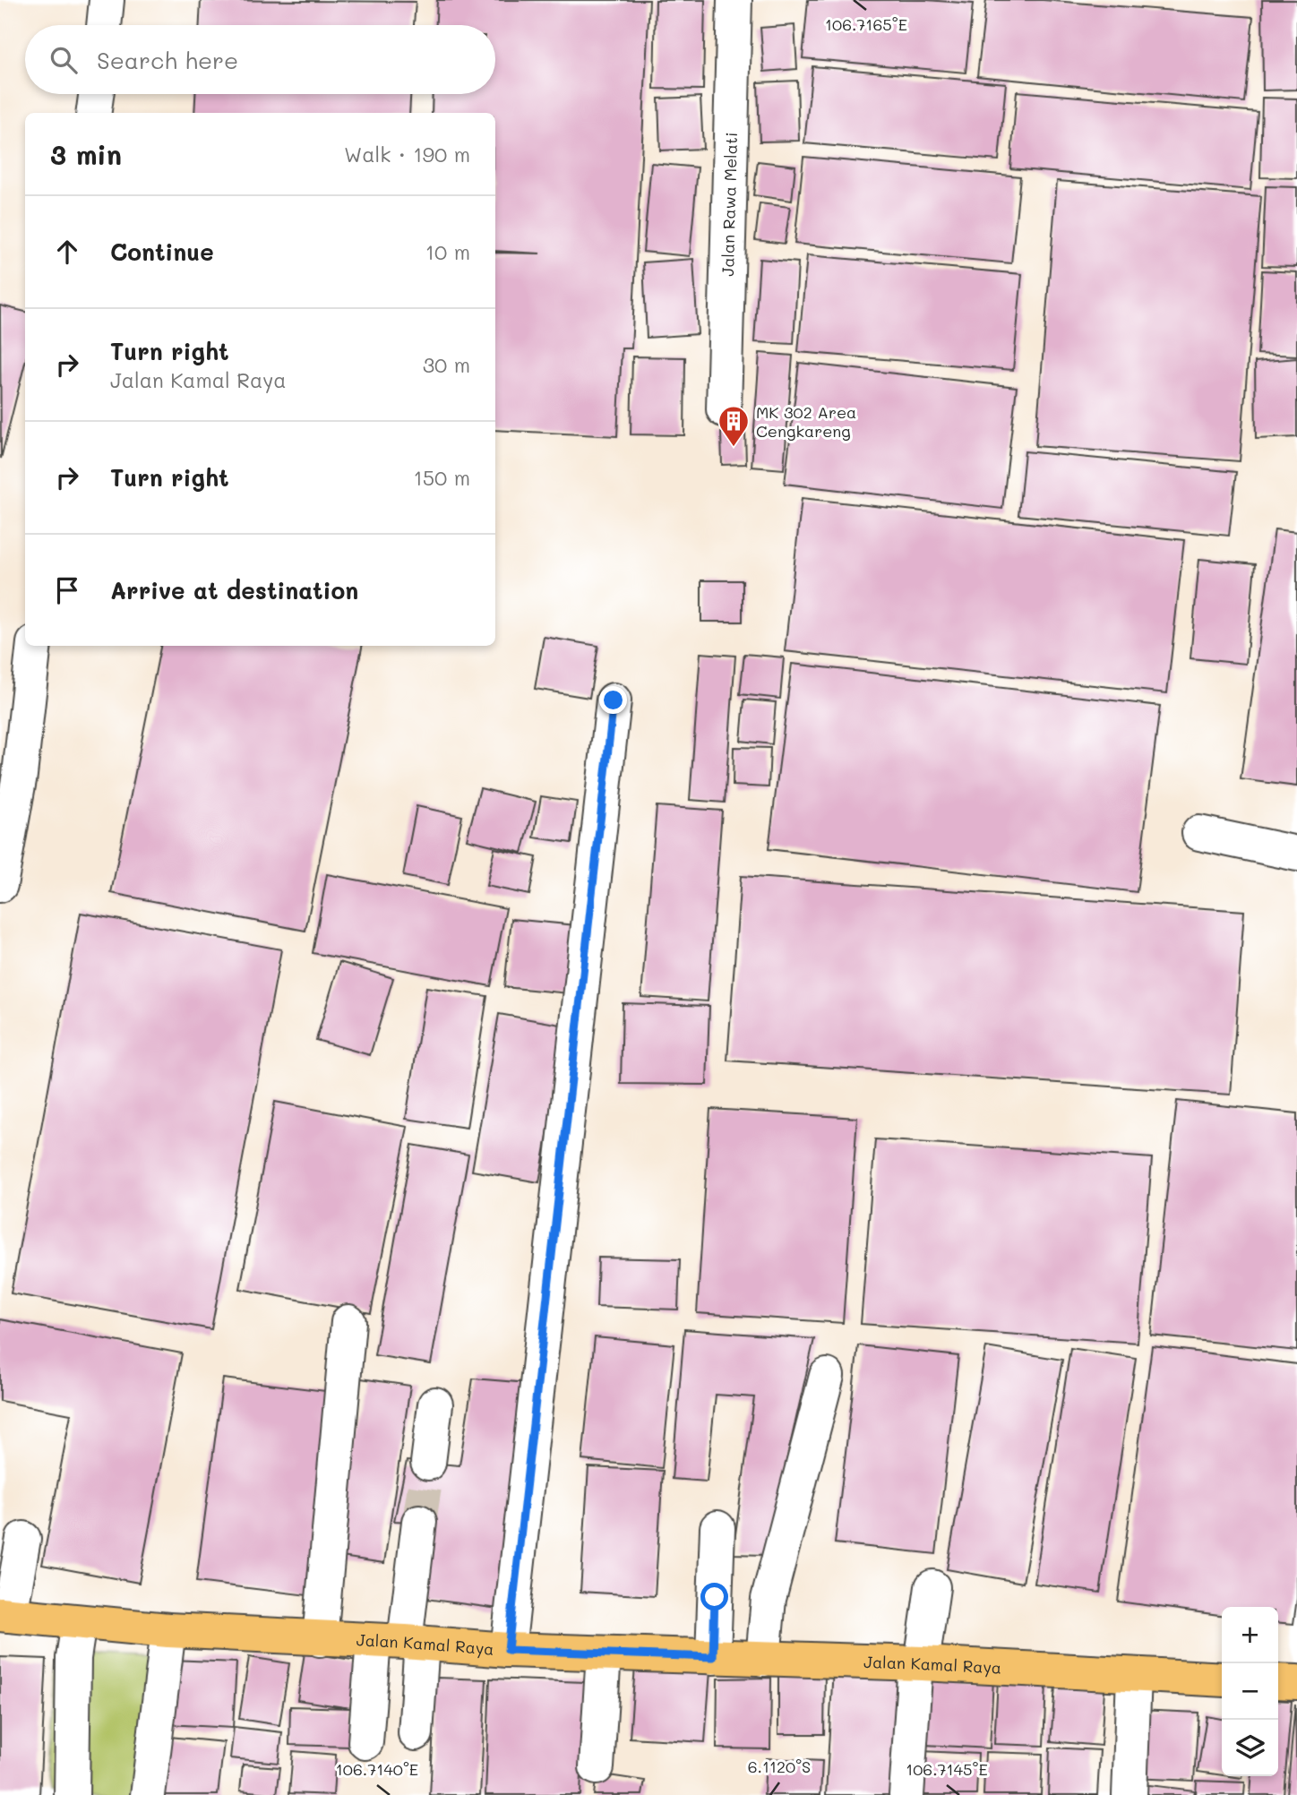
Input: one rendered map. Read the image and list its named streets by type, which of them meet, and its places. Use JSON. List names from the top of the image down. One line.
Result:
{"streets":{"main road":["Jalan Kamal Raya"],"street":["Jalan Rawa Melati"]},"places":{"building":["MK 302 Area Cengkareng"]},"page":{"search":"Search here","heading":["3 min","Walk · 190 m"],"list":[["Continue","10 m"],["Turn right","Jalan Kamal Raya","30 m"],["Turn right","150 m"],"Arrive at destination"],"map_buttons":["+","−"]},"coordinates":["106.7165°E","6.1120°S","106.7140°E","106.7145°E"]}
